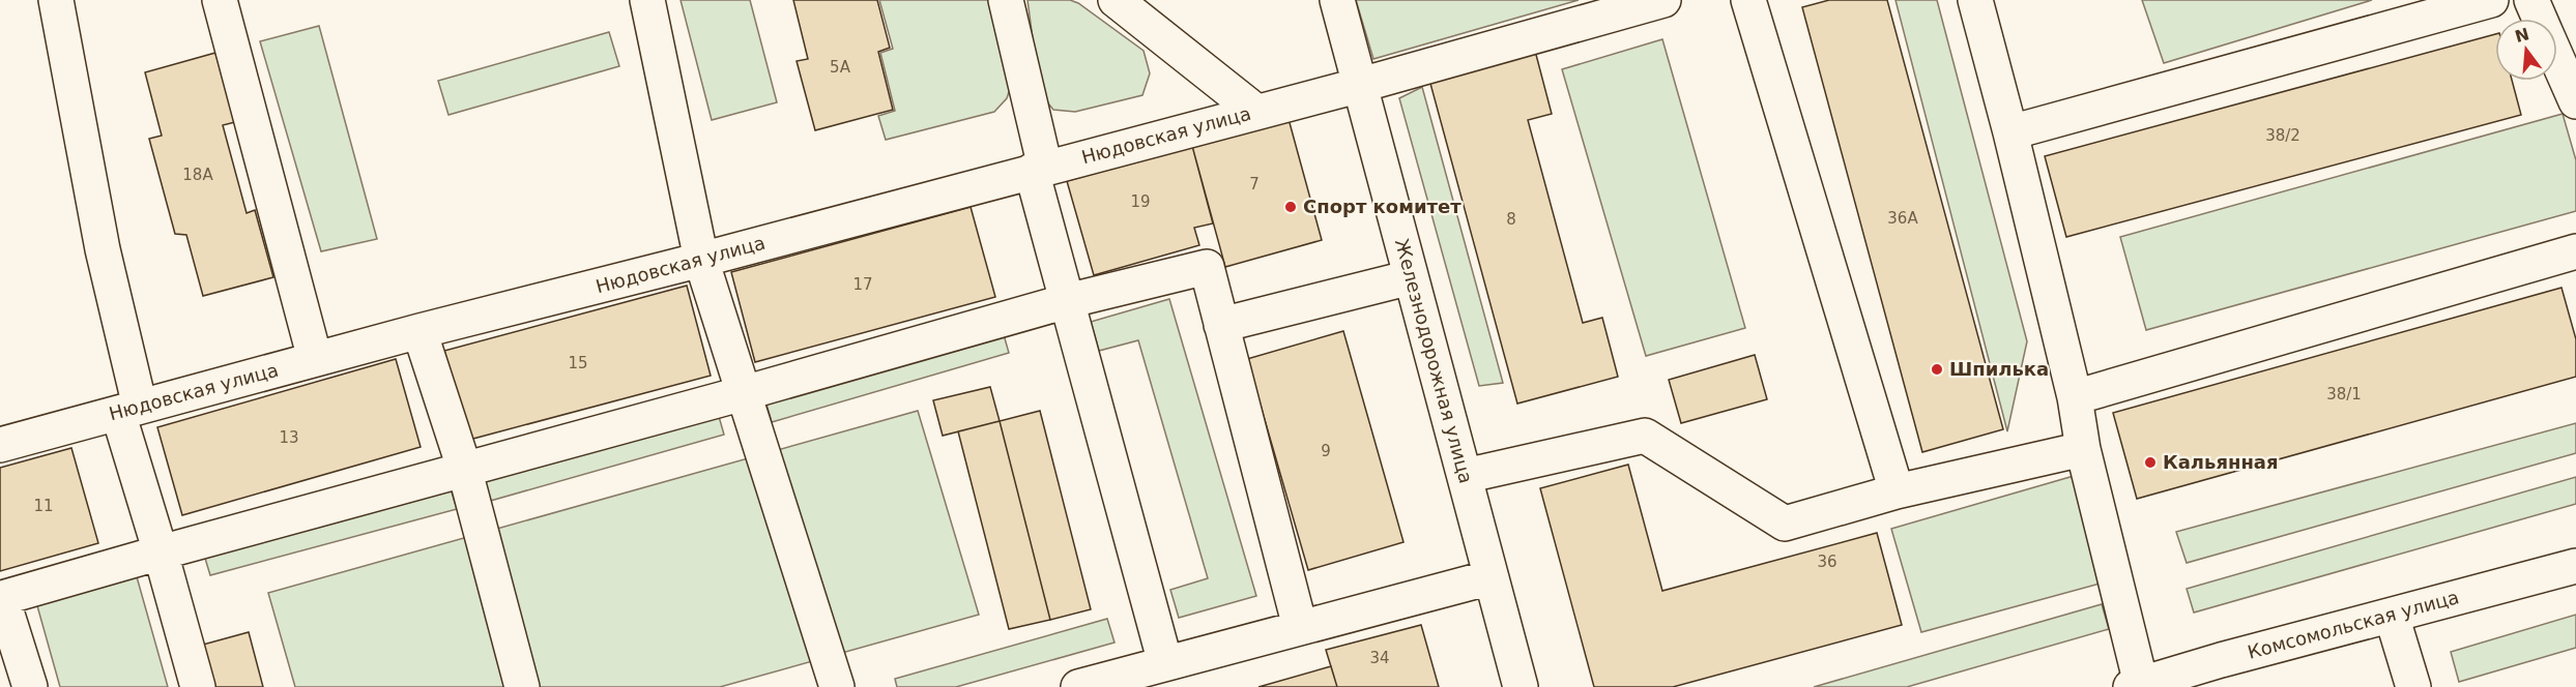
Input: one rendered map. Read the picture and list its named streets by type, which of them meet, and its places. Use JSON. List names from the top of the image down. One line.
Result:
{"streets":{"street":["Нюдовская улица","Железнодорожная улица","Комсомольская улица"]},"crossings":[["Нюдовская улица","Железнодорожная улица"]],"places":["Спорт комитет","Шпилька","Кальянная"],"house_numbers":["5А","38/2","18А","7","19","36А","8","17","15","38/1","13","9","11","36","34"],"north":"top"}
